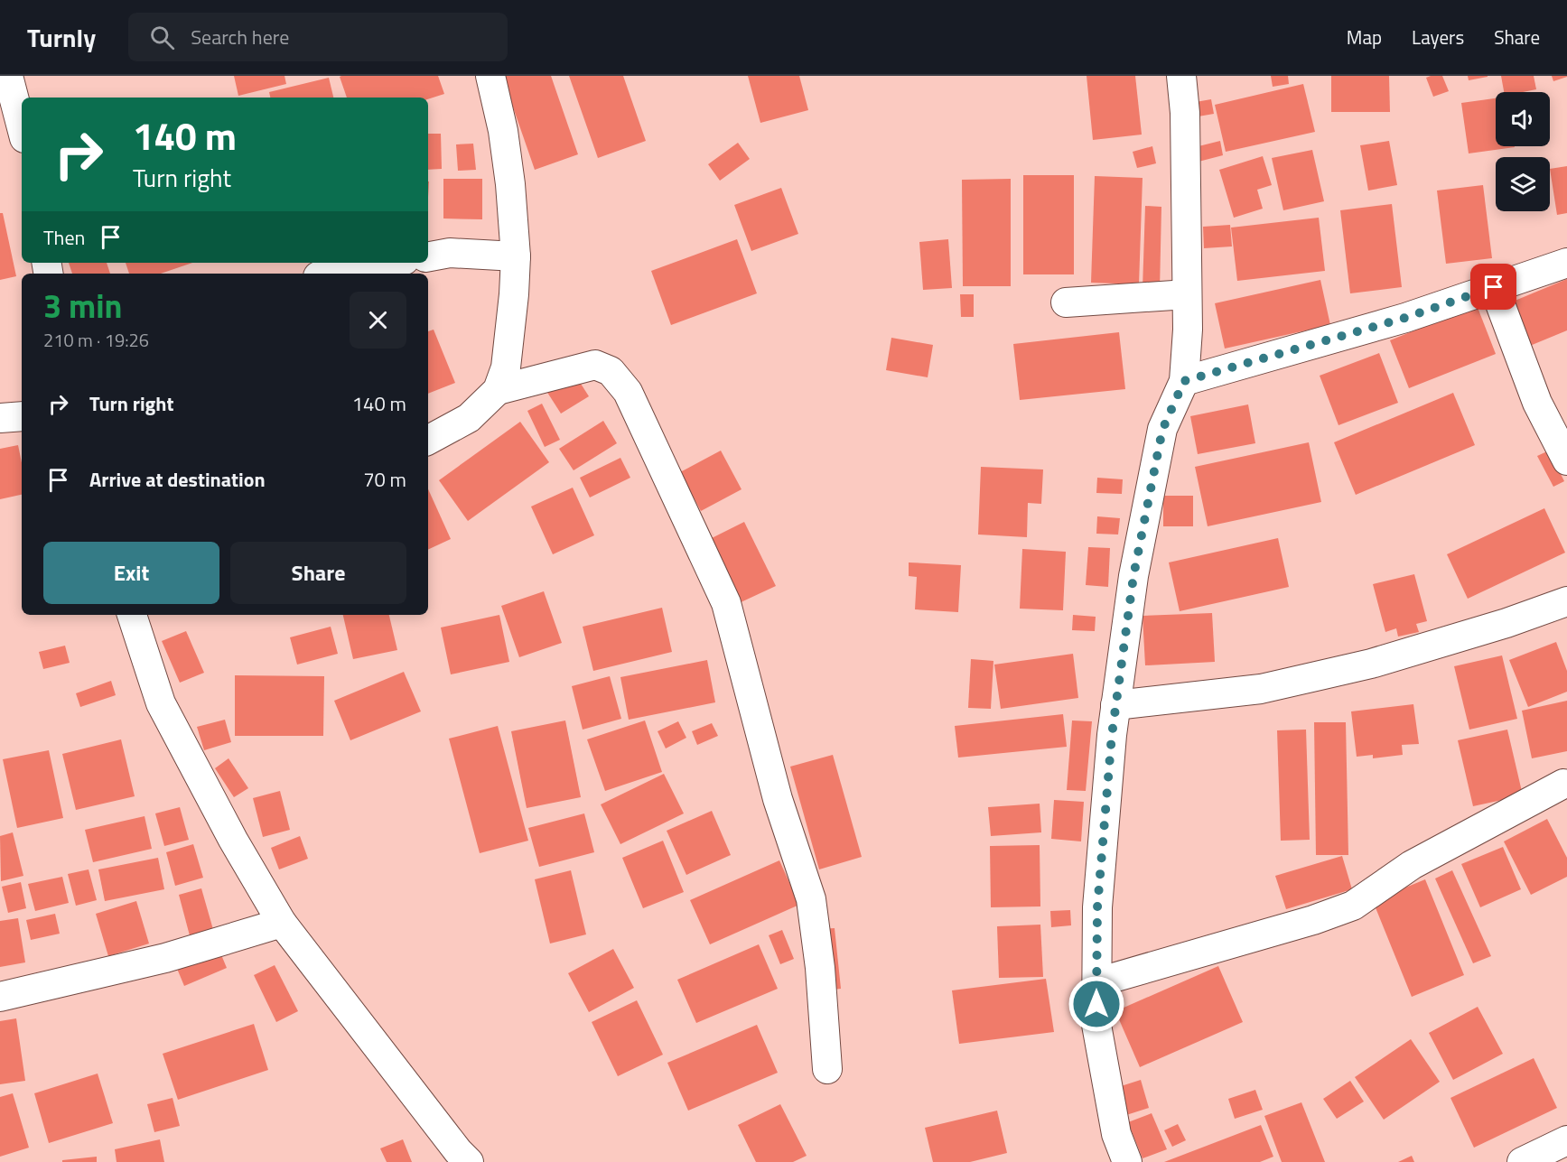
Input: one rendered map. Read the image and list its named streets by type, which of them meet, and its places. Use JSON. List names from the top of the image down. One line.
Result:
{"page":{"header":"Turnly","search":"Search here","nav":["Map","Layers","Share"],"turn":["140 m","Turn right"],"then":"Then","heading":["3 min","210 m · 19:26"],"list":[{"name":"Turn right","value":"140 m"},{"name":"Arrive at destination","value":"70 m"}],"buttons":["Exit","Share"]}}
